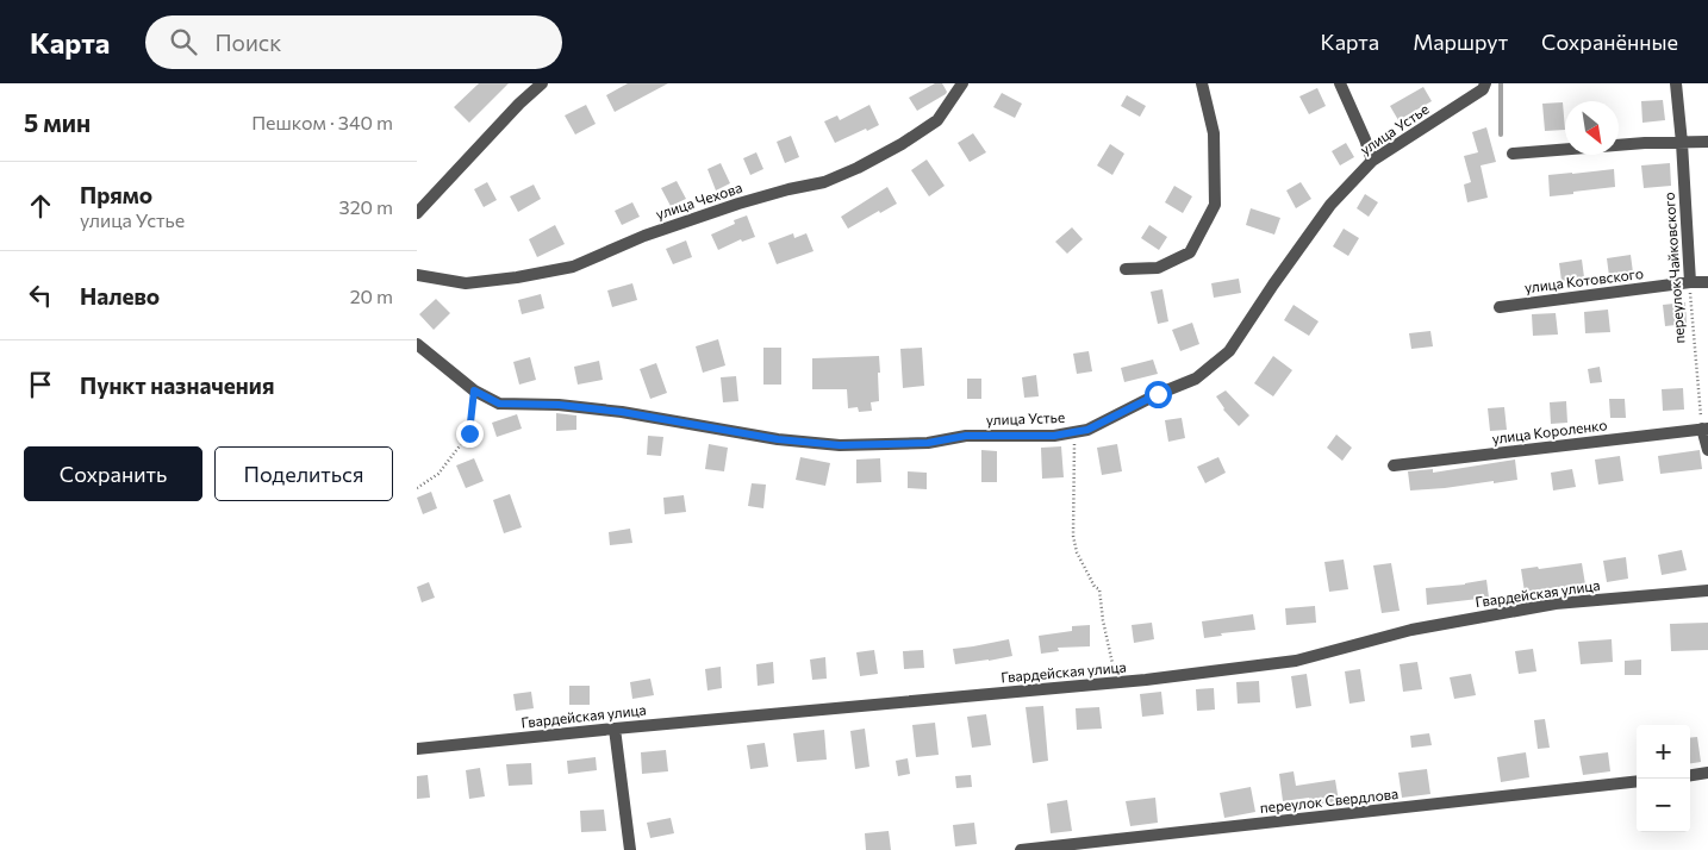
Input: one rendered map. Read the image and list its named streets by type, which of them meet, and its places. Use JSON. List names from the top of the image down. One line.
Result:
{"streets":{"street":["улица Устье","улица Чехова","переулок Чайковского","улица Котовского","улица Короленко","Гвардейская улица","переулок Свердлова"]},"crossings":[["переулок Чайковского","улица Котовского"],["переулок Чайковского","улица Короленко"]],"north":"bottom right","page":{"header":"Карта","search":"Поиск","nav":["Карта","Маршрут","Сохранённые"],"heading":["5 мин","Пешком · 340 m"],"list":[["Прямо","улица Устье","320 m"],["Налево","20 m"],"Пункт назначения"],"buttons":["Сохранить","Поделиться"],"map_buttons":["+","−"]}}
